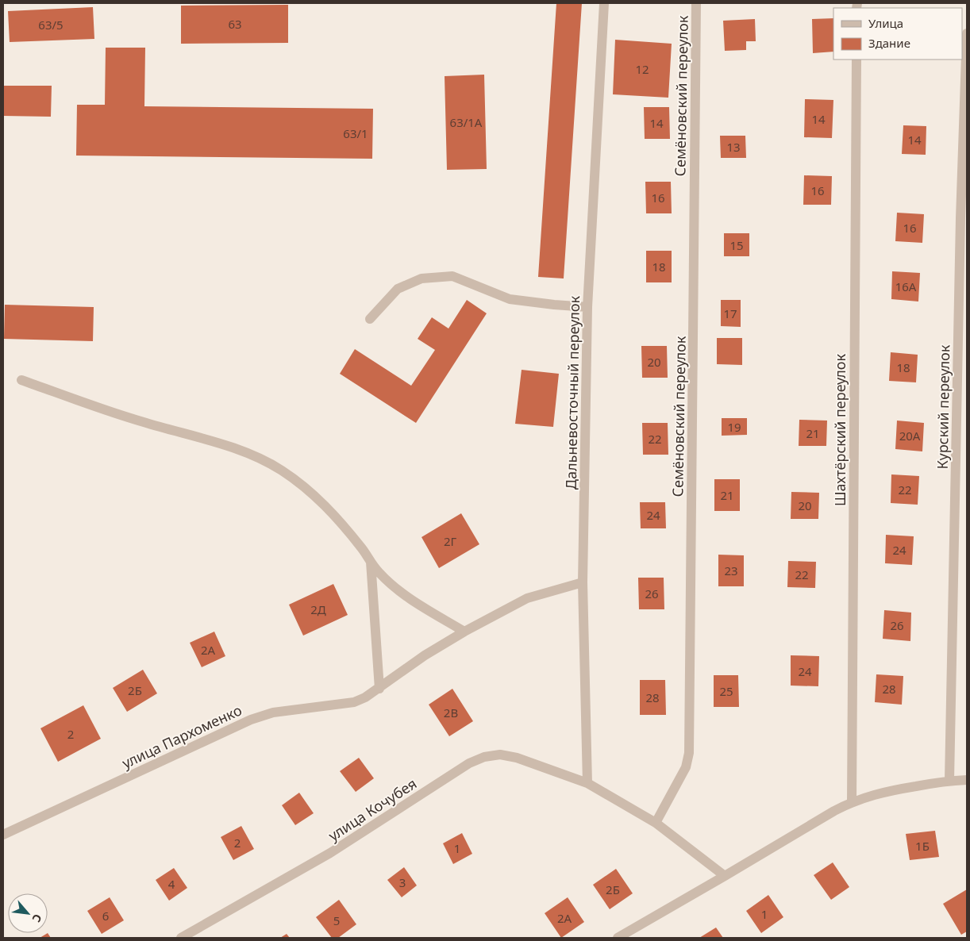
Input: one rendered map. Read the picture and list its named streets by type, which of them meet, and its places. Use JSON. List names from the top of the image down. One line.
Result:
{"streets":{"street":["Семёновский переулок","Дальневосточный переулок","Курский переулок","Шахтёрский переулок","улица Пархоменко","улица Кочубея"]},"crossings":[["Семёновский переулок","улица Кочубея"],["Дальневосточный переулок","улица Пархоменко"],["Дальневосточный переулок","улица Кочубея"]],"house_numbers":["63","63/5","12","14","63/1А","14","63/1","14","13","16","16","16","15","18","16А","17","20","18","19","21","20А","22","22","21","20","24","2Г","24","23","22","26","2Д","26","2А","24","28","2Б","25","28","2В","2","2","1Б","1","3","4","2Б","1","6","2А","5"],"legend":["Улица","Здание"],"north":"bottom right"}
